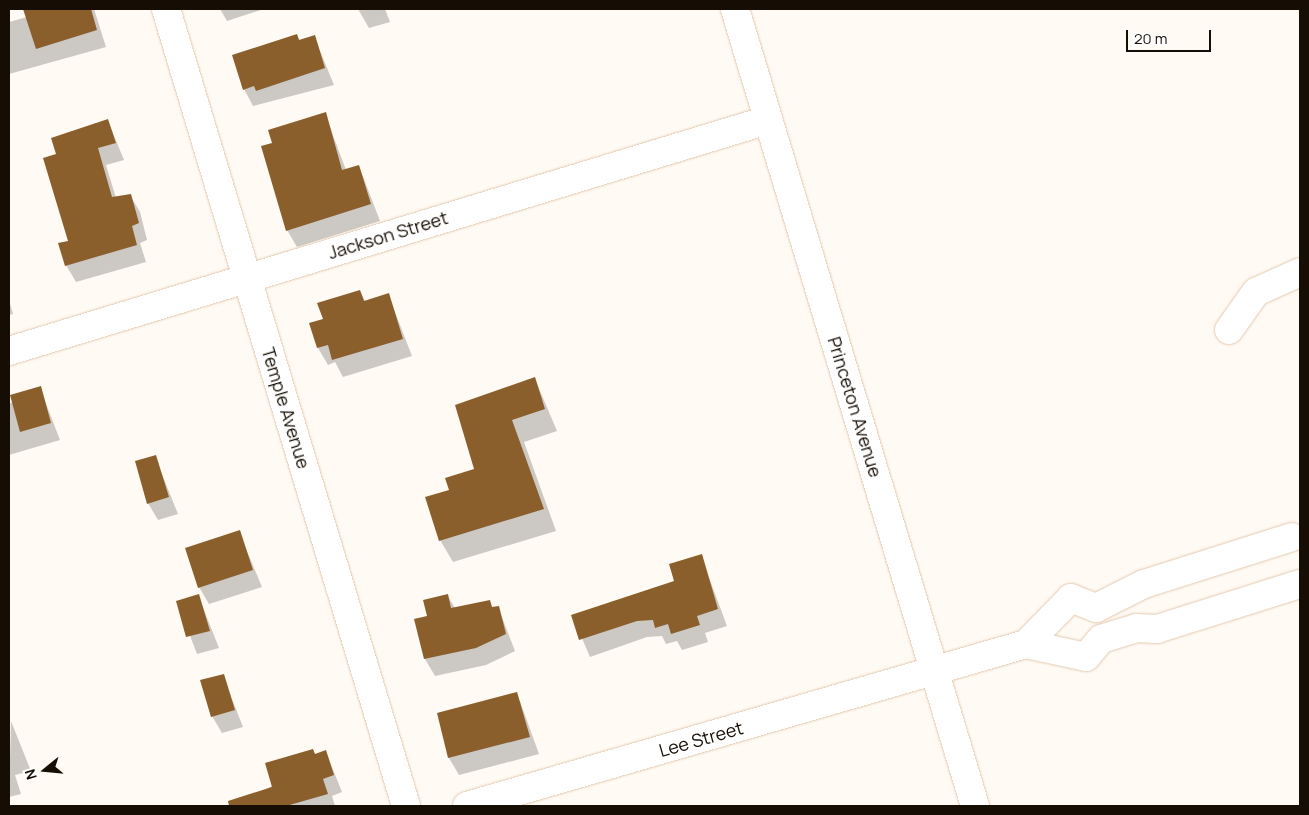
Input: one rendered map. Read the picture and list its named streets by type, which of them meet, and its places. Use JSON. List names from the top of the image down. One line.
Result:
{"streets":{"street":["Jackson Street","Princeton Avenue","Temple Avenue","Lee Street"]},"crossings":[["Jackson Street","Princeton Avenue"],["Jackson Street","Temple Avenue"],["Princeton Avenue","Lee Street"]],"scale_bar":"20 m","north":"left"}
